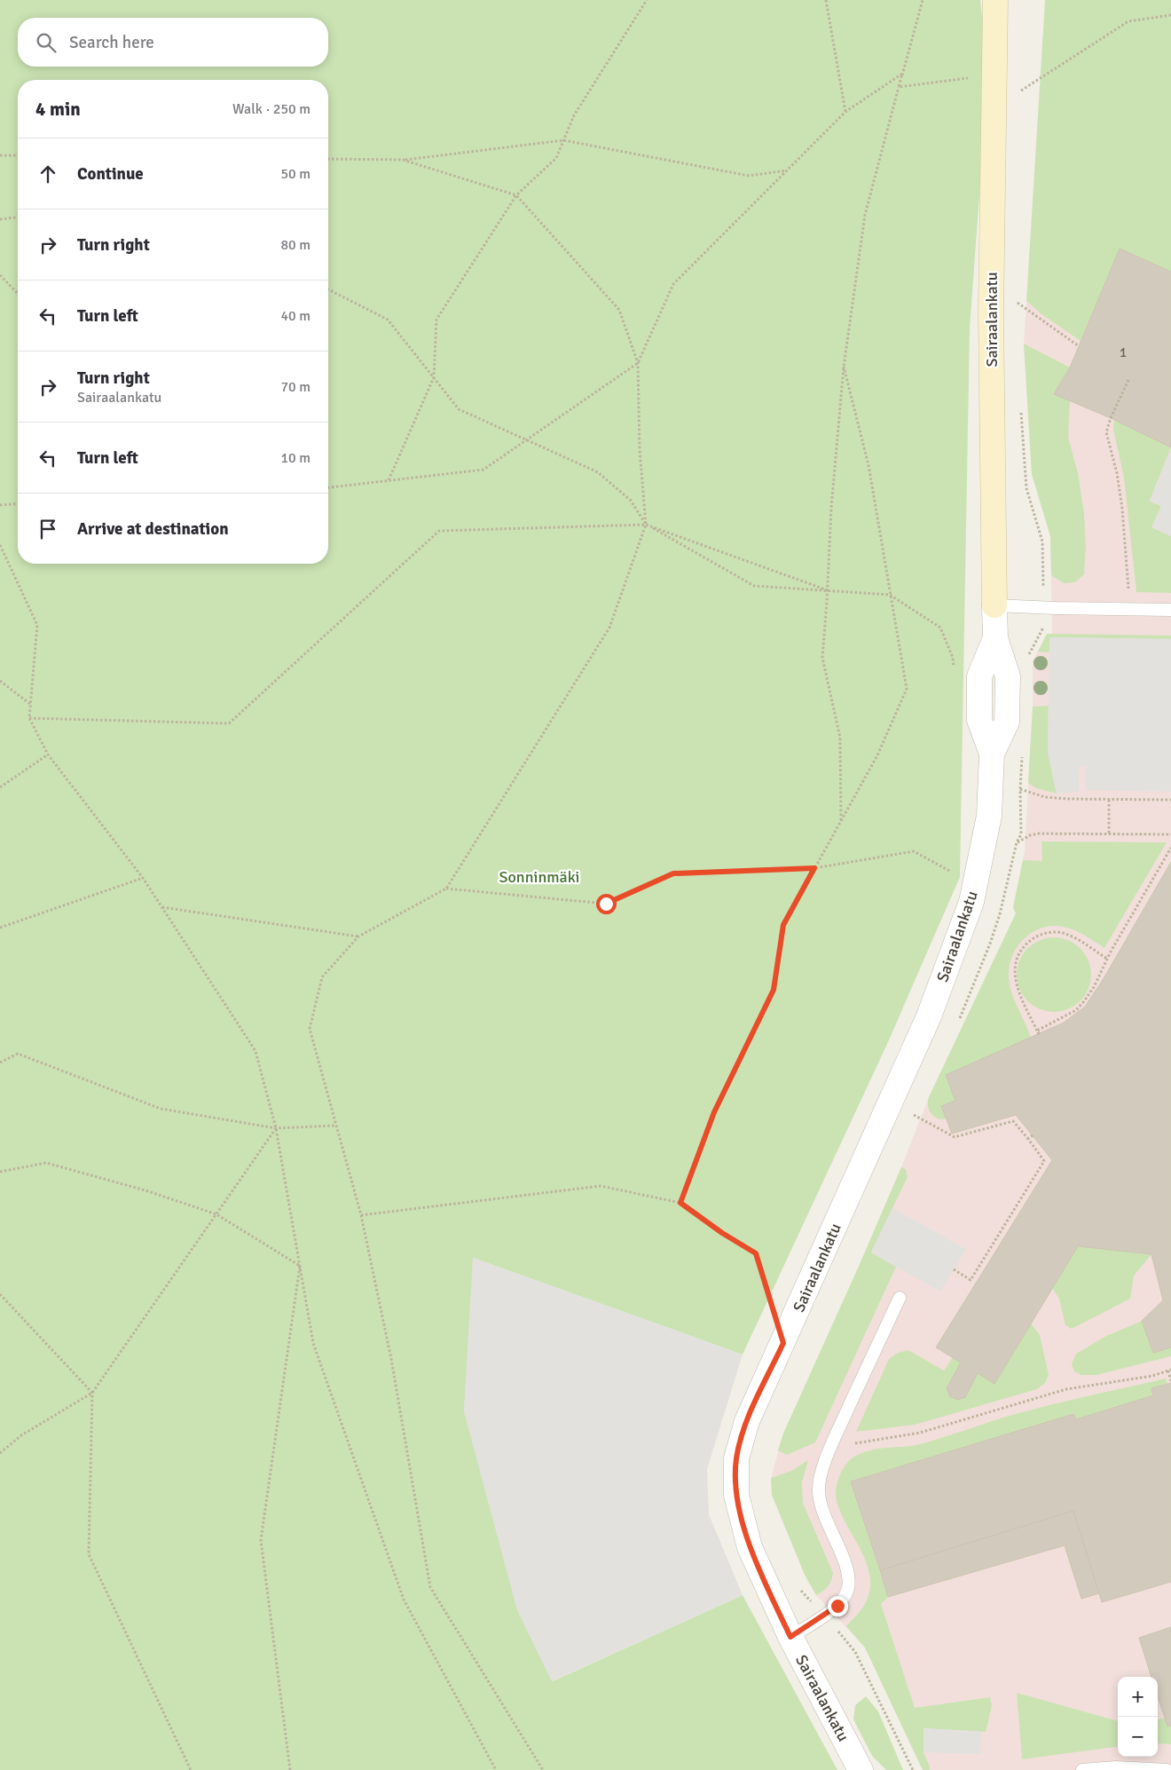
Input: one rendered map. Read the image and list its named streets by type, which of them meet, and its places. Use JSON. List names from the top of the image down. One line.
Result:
{"streets":{"street":["Sairaalankatu"]},"parks":["Sonninmäki"],"house_numbers":["1"],"page":{"search":"Search here","heading":["4 min","Walk · 250 m"],"list":[["Continue","50 m"],["Turn right","80 m"],["Turn left","40 m"],["Turn right","Sairaalankatu","70 m"],["Turn left","10 m"],"Arrive at destination"],"map_buttons":["+","−"]}}
